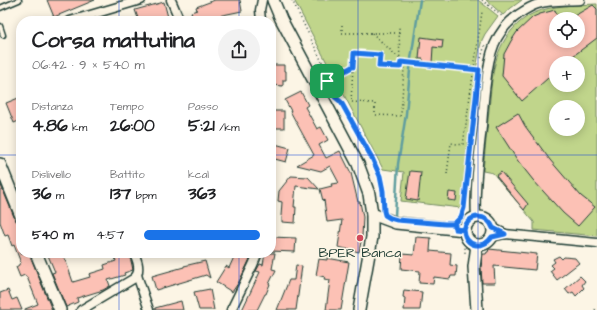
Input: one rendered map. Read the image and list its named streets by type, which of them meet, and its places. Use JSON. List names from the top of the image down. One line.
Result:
{"places":["BPER Banca"],"page":{"map_buttons":["+","−"],"heading":["Corsa mattutina","06:42 · 9 × 540 m"],"stats":[["Distanza","4.86 km"],["Tempo","26:00"],["Passo","5:21 /km"],["Dislivello","36 m"],["Battito","137 bpm"],["kcal","363"]],"list":[{"name":"540 m","note":"4:57"}]}}
